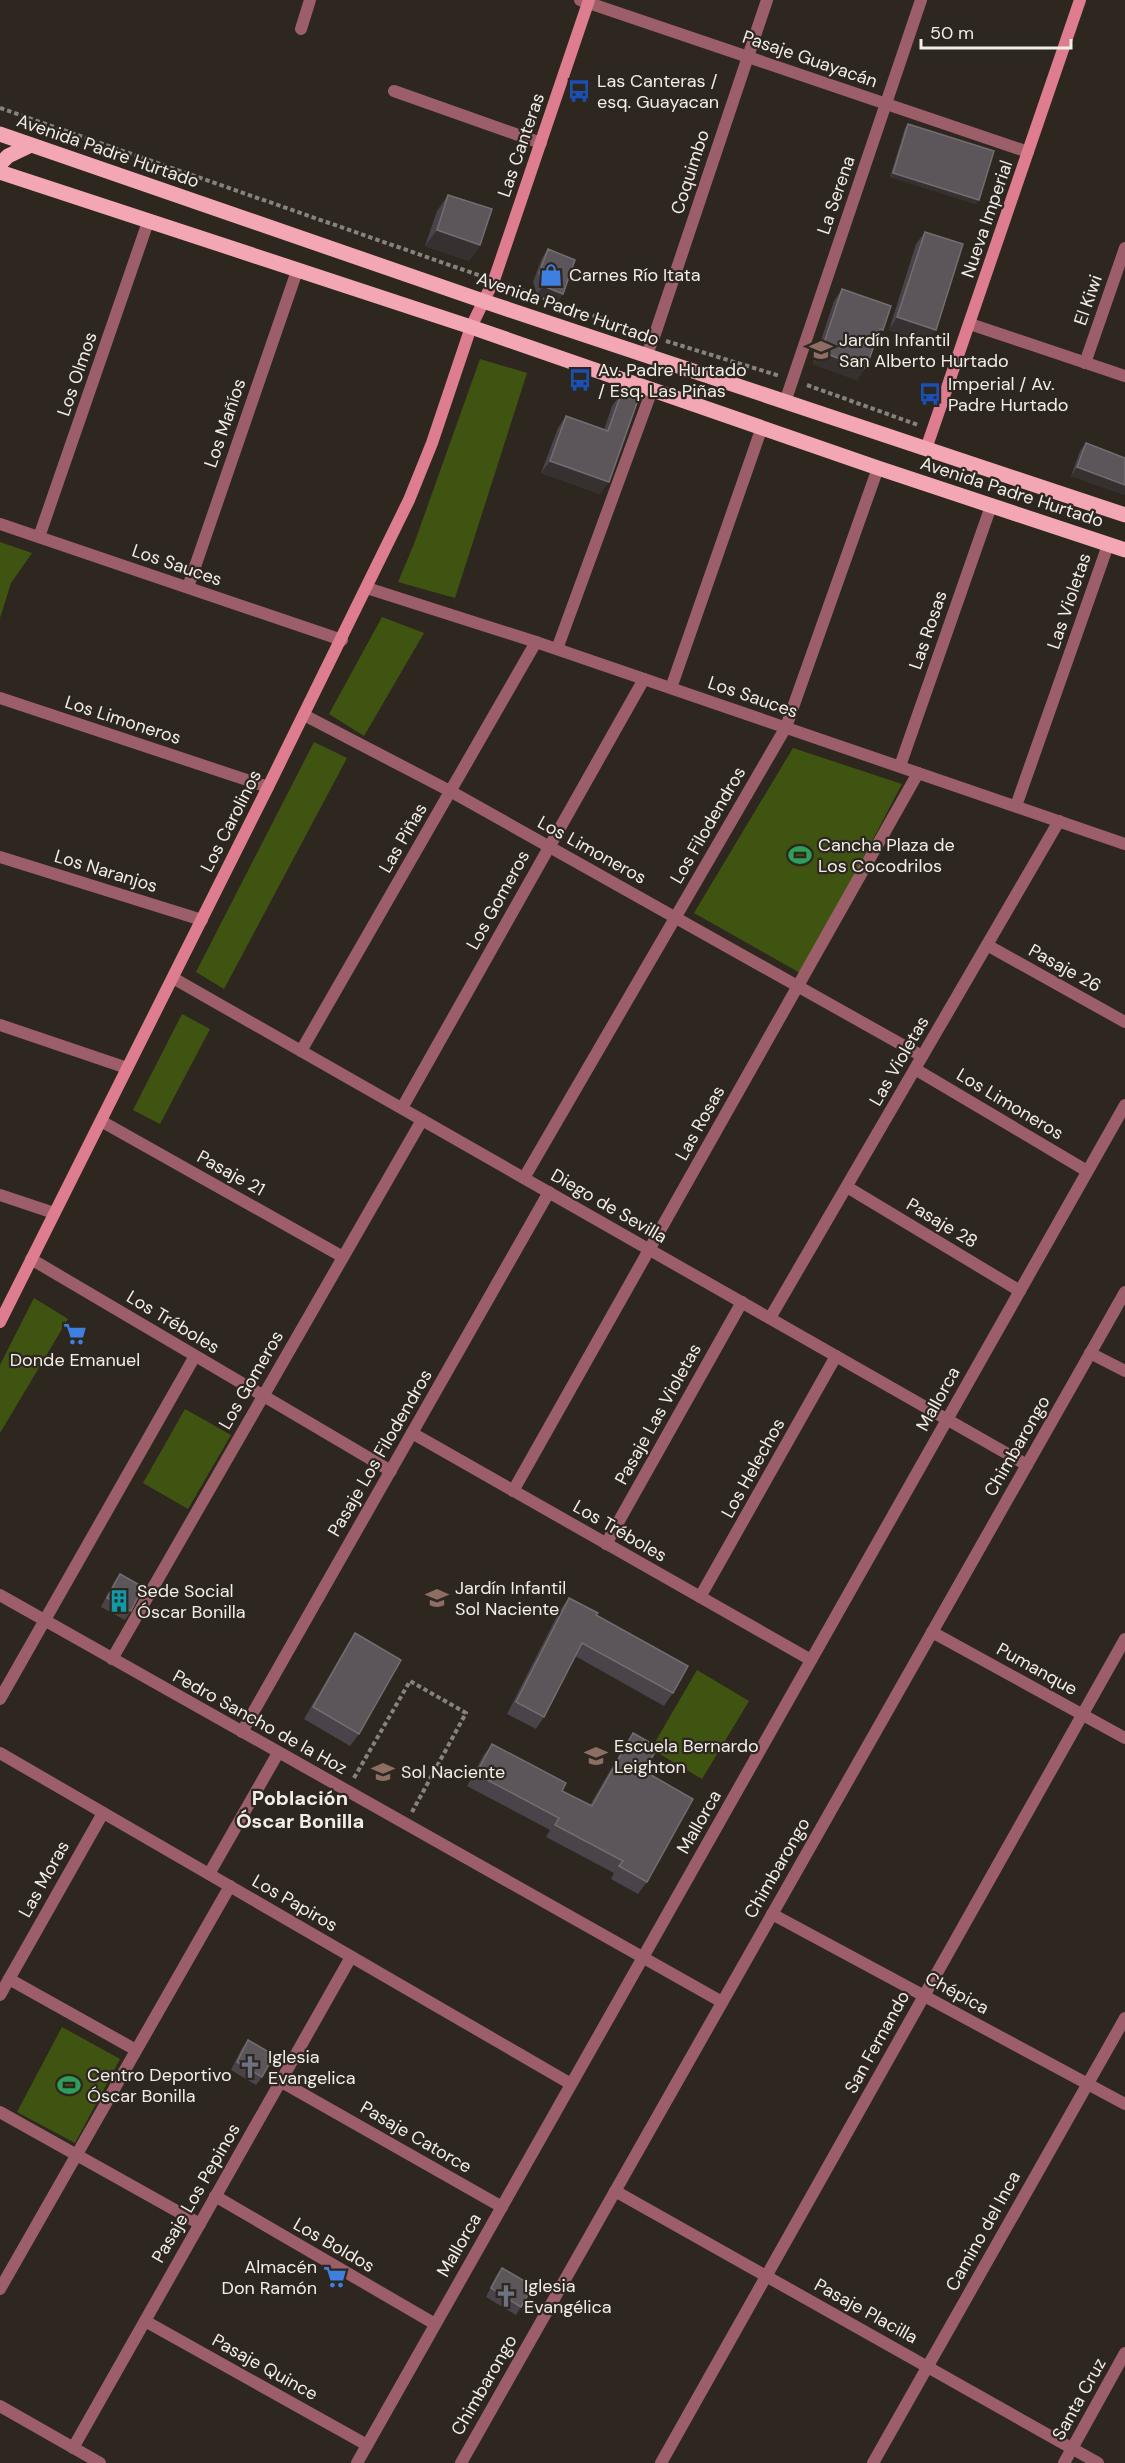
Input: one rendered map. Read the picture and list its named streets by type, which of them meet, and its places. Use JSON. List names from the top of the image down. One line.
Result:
{"streets":{"main road":["Avenida Padre Hurtado"],"street":["Pasaje Guayacán","Las Canteras","Coquimbo","La Serena","Nueva Imperial","El Kiwi","Los Olmos","Los Mañíos","Los Sauces","Las Violetas","Las Rosas","Los Limoneros","Los Carolinos","Los Filodendros","Las Piñas","Los Naranjos","Los Gomeros","Pasaje 26","Pasaje 21","Diego de Sevilla","Pasaje 28","Los Tréboles","Mallorca","Pasaje Las Violetas","Chimbarongo","Pasaje Los Filodendros","Los Helechos","Pumanque","Pedro Sancho de la Hoz","Las Moras","Los Papiros","Chépica","San Fernando","Pasaje Catorce","Pasaje Los Pepinos","Camino del Inca","Los Boldos","Pasaje Placilla","Pasaje Quince","Santa Cruz"]},"crossings":[["Pasaje Guayacán","Las Canteras"],["Pasaje Guayacán","Coquimbo"],["Pasaje Guayacán","La Serena"],["Pasaje Guayacán","Nueva Imperial"],["Las Canteras","Avenida Padre Hurtado"],["Las Canteras","Los Carolinos"],["Avenida Padre Hurtado","Coquimbo"],["Avenida Padre Hurtado","La Serena"],["Avenida Padre Hurtado","Nueva Imperial"],["Avenida Padre Hurtado","Los Olmos"],["Avenida Padre Hurtado","Los Mañíos"],["Avenida Padre Hurtado","Las Violetas"],["Avenida Padre Hurtado","Las Rosas"],["Avenida Padre Hurtado","Los Carolinos"],["Avenida Padre Hurtado","Los Filodendros"],["Los Olmos","Los Sauces"],["Los Mañíos","Los Sauces"],["Los Sauces","Las Violetas"],["Los Sauces","Las Rosas"],["Los Sauces","Los Carolinos"],["Los Sauces","Los Filodendros"],["Los Sauces","Las Piñas"],["Los Sauces","Los Gomeros"],["Las Violetas","Los Limoneros"],["Las Violetas","Pasaje 26"],["Las Violetas","Diego de Sevilla"],["Las Violetas","Pasaje 28"],["Las Rosas","Los Limoneros"],["Las Rosas","Diego de Sevilla"],["Las Rosas","Los Tréboles"],["Los Limoneros","Los Carolinos"],["Los Limoneros","Los Filodendros"],["Los Limoneros","Las Piñas"],["Los Limoneros","Los Gomeros"],["Los Limoneros","Mallorca"],["Los Carolinos","Los Naranjos"],["Los Carolinos","Pasaje 21"],["Los Carolinos","Diego de Sevilla"],["Los Carolinos","Los Tréboles"],["Los Filodendros","Diego de Sevilla"],["Las Piñas","Diego de Sevilla"],["Los Gomeros","Pasaje 21"],["Los Gomeros","Diego de Sevilla"],["Los Gomeros","Los Tréboles"],["Los Gomeros","Pedro Sancho de la Hoz"],["Diego de Sevilla","Mallorca"],["Diego de Sevilla","Pasaje Las Violetas"],["Diego de Sevilla","Chimbarongo"],["Diego de Sevilla","Pasaje Los Filodendros"],["Diego de Sevilla","Los Helechos"],["Pasaje 28","Mallorca"],["Los Tréboles","Mallorca"],["Los Tréboles","Pasaje Las Violetas"],["Los Tréboles","Pasaje Los Filodendros"],["Los Tréboles","Los Helechos"],["Mallorca","Pedro Sancho de la Hoz"],["Mallorca","Los Papiros"],["Mallorca","Pasaje Catorce"],["Mallorca","Los Boldos"],["Mallorca","Pasaje Quince"],["Chimbarongo","Pumanque"],["Chimbarongo","Pedro Sancho de la Hoz"],["Chimbarongo","Chépica"],["Chimbarongo","Pasaje Placilla"],["Pasaje Los Filodendros","Pedro Sancho de la Hoz"],["Pumanque","San Fernando"],["Las Moras","Los Papiros"],["Los Papiros","Pasaje Los Pepinos"],["Chépica","San Fernando"],["Chépica","Camino del Inca"],["San Fernando","Pasaje Placilla"],["Pasaje Catorce","Pasaje Los Pepinos"],["Pasaje Los Pepinos","Los Boldos"],["Pasaje Los Pepinos","Pasaje Quince"],["Camino del Inca","Pasaje Placilla"],["Pasaje Placilla","Santa Cruz"]],"districts":["Población Óscar Bonilla"],"places":{"bus stop":["Las Canteras / esq. Guayacan","Av. Padre Hurtado / Esq. Las Piñas","Imperial / Av. Padre Hurtado"],"shop":["Carnes Río Itata"],"school or university":["Jardín Infantil San Alberto Hurtado","Jardín Infantil Sol Naciente","Escuela Bernardo Leighton","Sol Naciente"],"sports":["Cancha Plaza de Los Cocodrilos","Centro Deportivo Óscar Bonilla"],"supermarket":["Donde Emanuel","Almacén Don Ramón"],"building":["Sede Social Óscar Bonilla"],"church":["Iglesia Evangelica","Iglesia Evangélica"]},"scale_bar":"50 m"}
